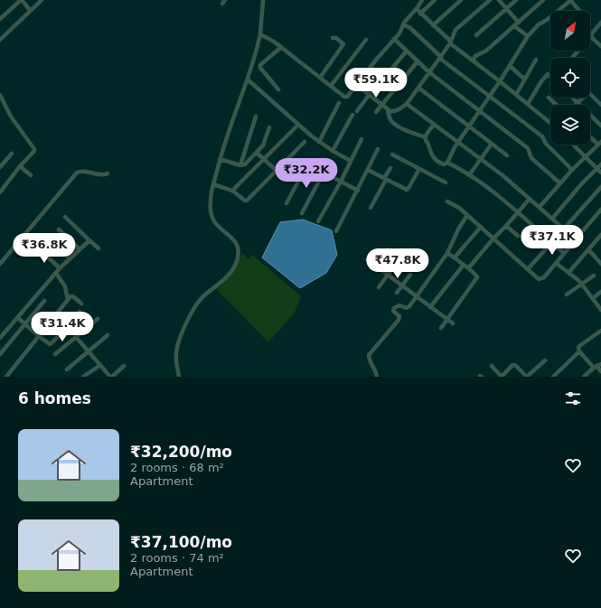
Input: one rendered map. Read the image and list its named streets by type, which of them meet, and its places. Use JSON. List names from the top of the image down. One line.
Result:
{"north":"top right","page":{"price":["₹59.1K","₹32.2K","₹37.1K","₹36.8K","₹47.8K","₹31.4K"],"heading":"6 homes","list":[{"name":"₹32,200/mo","note":"2 rooms · 68 m² · Apartment"},{"name":"₹37,100/mo","note":"2 rooms · 74 m² · Apartment"}]}}
